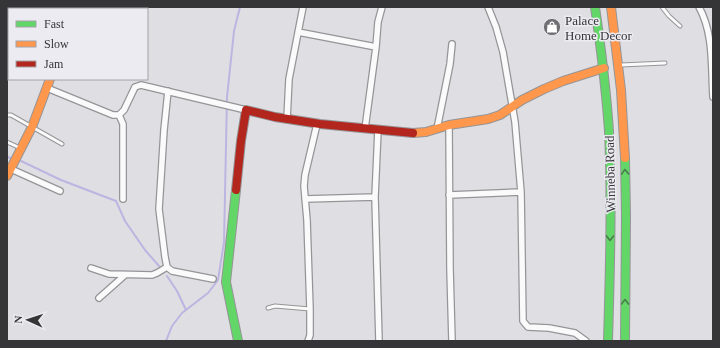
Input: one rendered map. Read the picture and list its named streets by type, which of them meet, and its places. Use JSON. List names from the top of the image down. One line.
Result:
{"streets":{"main road":["Winneba Road"]},"places":{"shop":["Palace Home Decor"]},"legend":["Fast","Slow","Jam"],"north":"left"}
